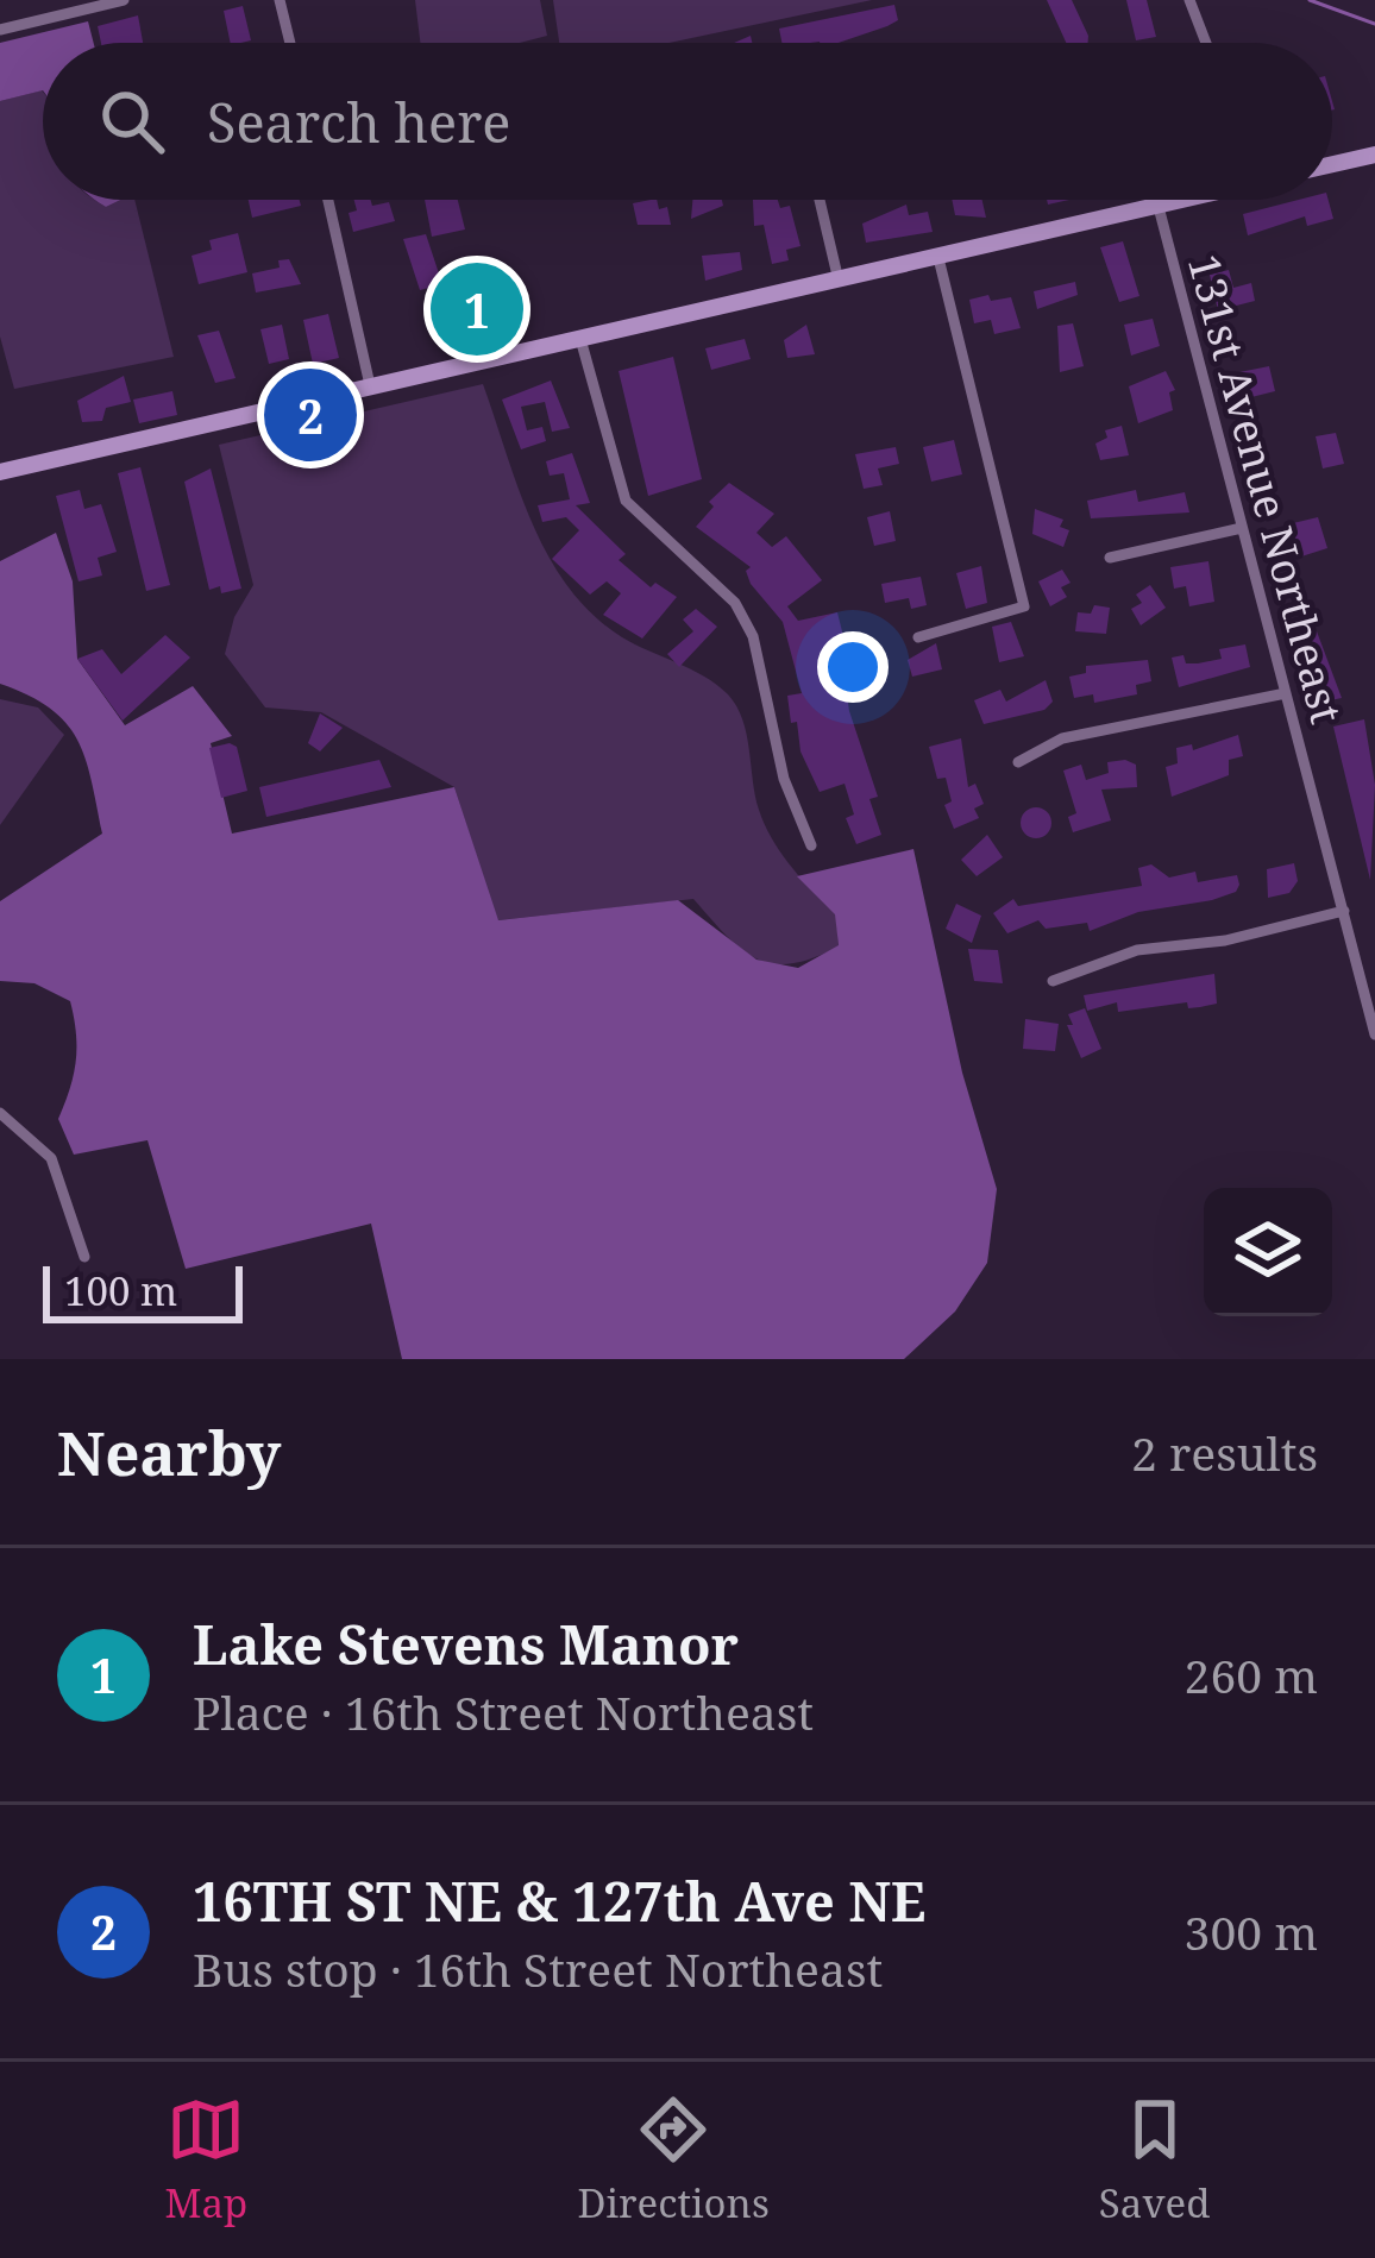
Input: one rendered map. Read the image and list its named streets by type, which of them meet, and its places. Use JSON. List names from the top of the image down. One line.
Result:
{"streets":{"street":["131st Avenue Northeast"]},"scale_bar":"100 m","page":{"search":"Search here","pins":["1","2"],"scale":"100 m","heading":["Nearby","2 results"],"list":[{"mark":"1","name":"Lake Stevens Manor","note":"Place · 16th Street Northeast","value":"260 m"},{"mark":"2","name":"16TH ST NE & 127th Ave NE","note":"Bus stop · 16th Street Northeast","value":"300 m"}],"nav":["Map","Directions","Saved"]}}
